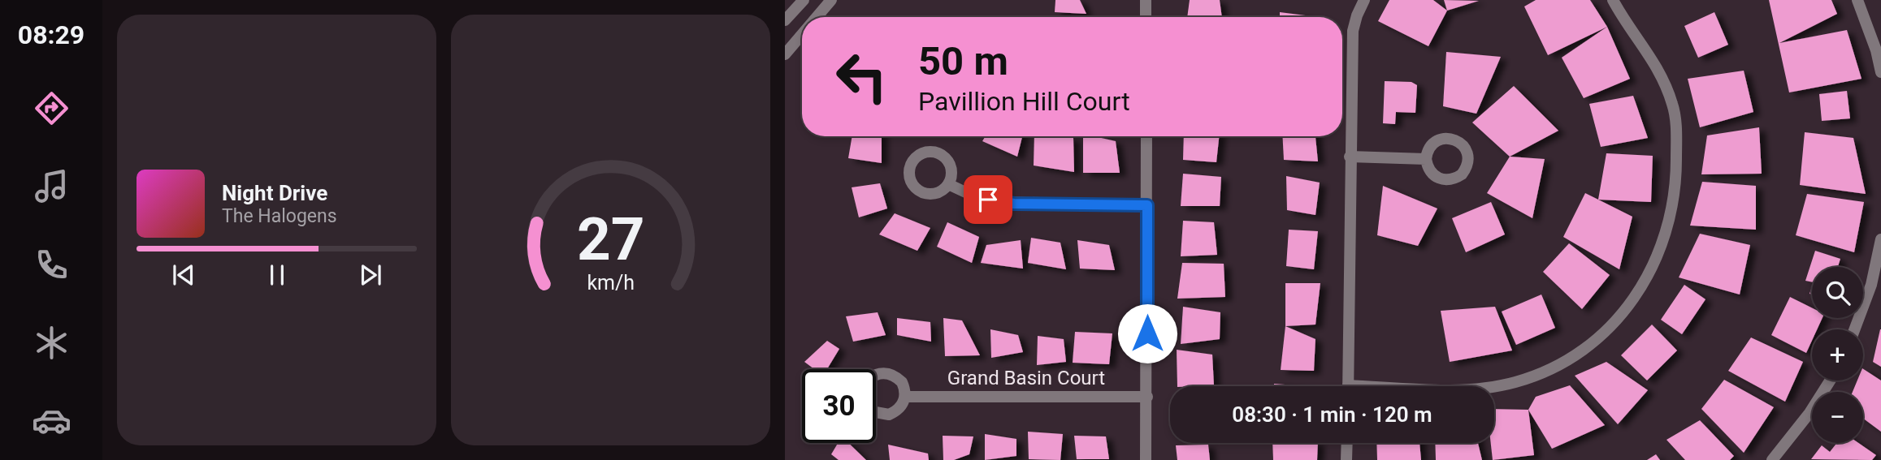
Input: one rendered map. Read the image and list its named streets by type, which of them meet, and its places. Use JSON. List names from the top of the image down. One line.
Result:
{"streets":{"street":["Grand Basin Court"]},"page":{"tabs":"08:29","turn":["50 m","Pavillion Hill Court"],"song":["Night Drive","The Halogens"],"map_buttons":["+","−"],"limit":"30","trip":"08:30 · 1 min · 120 m","gauge":["27","km/h"]}}
